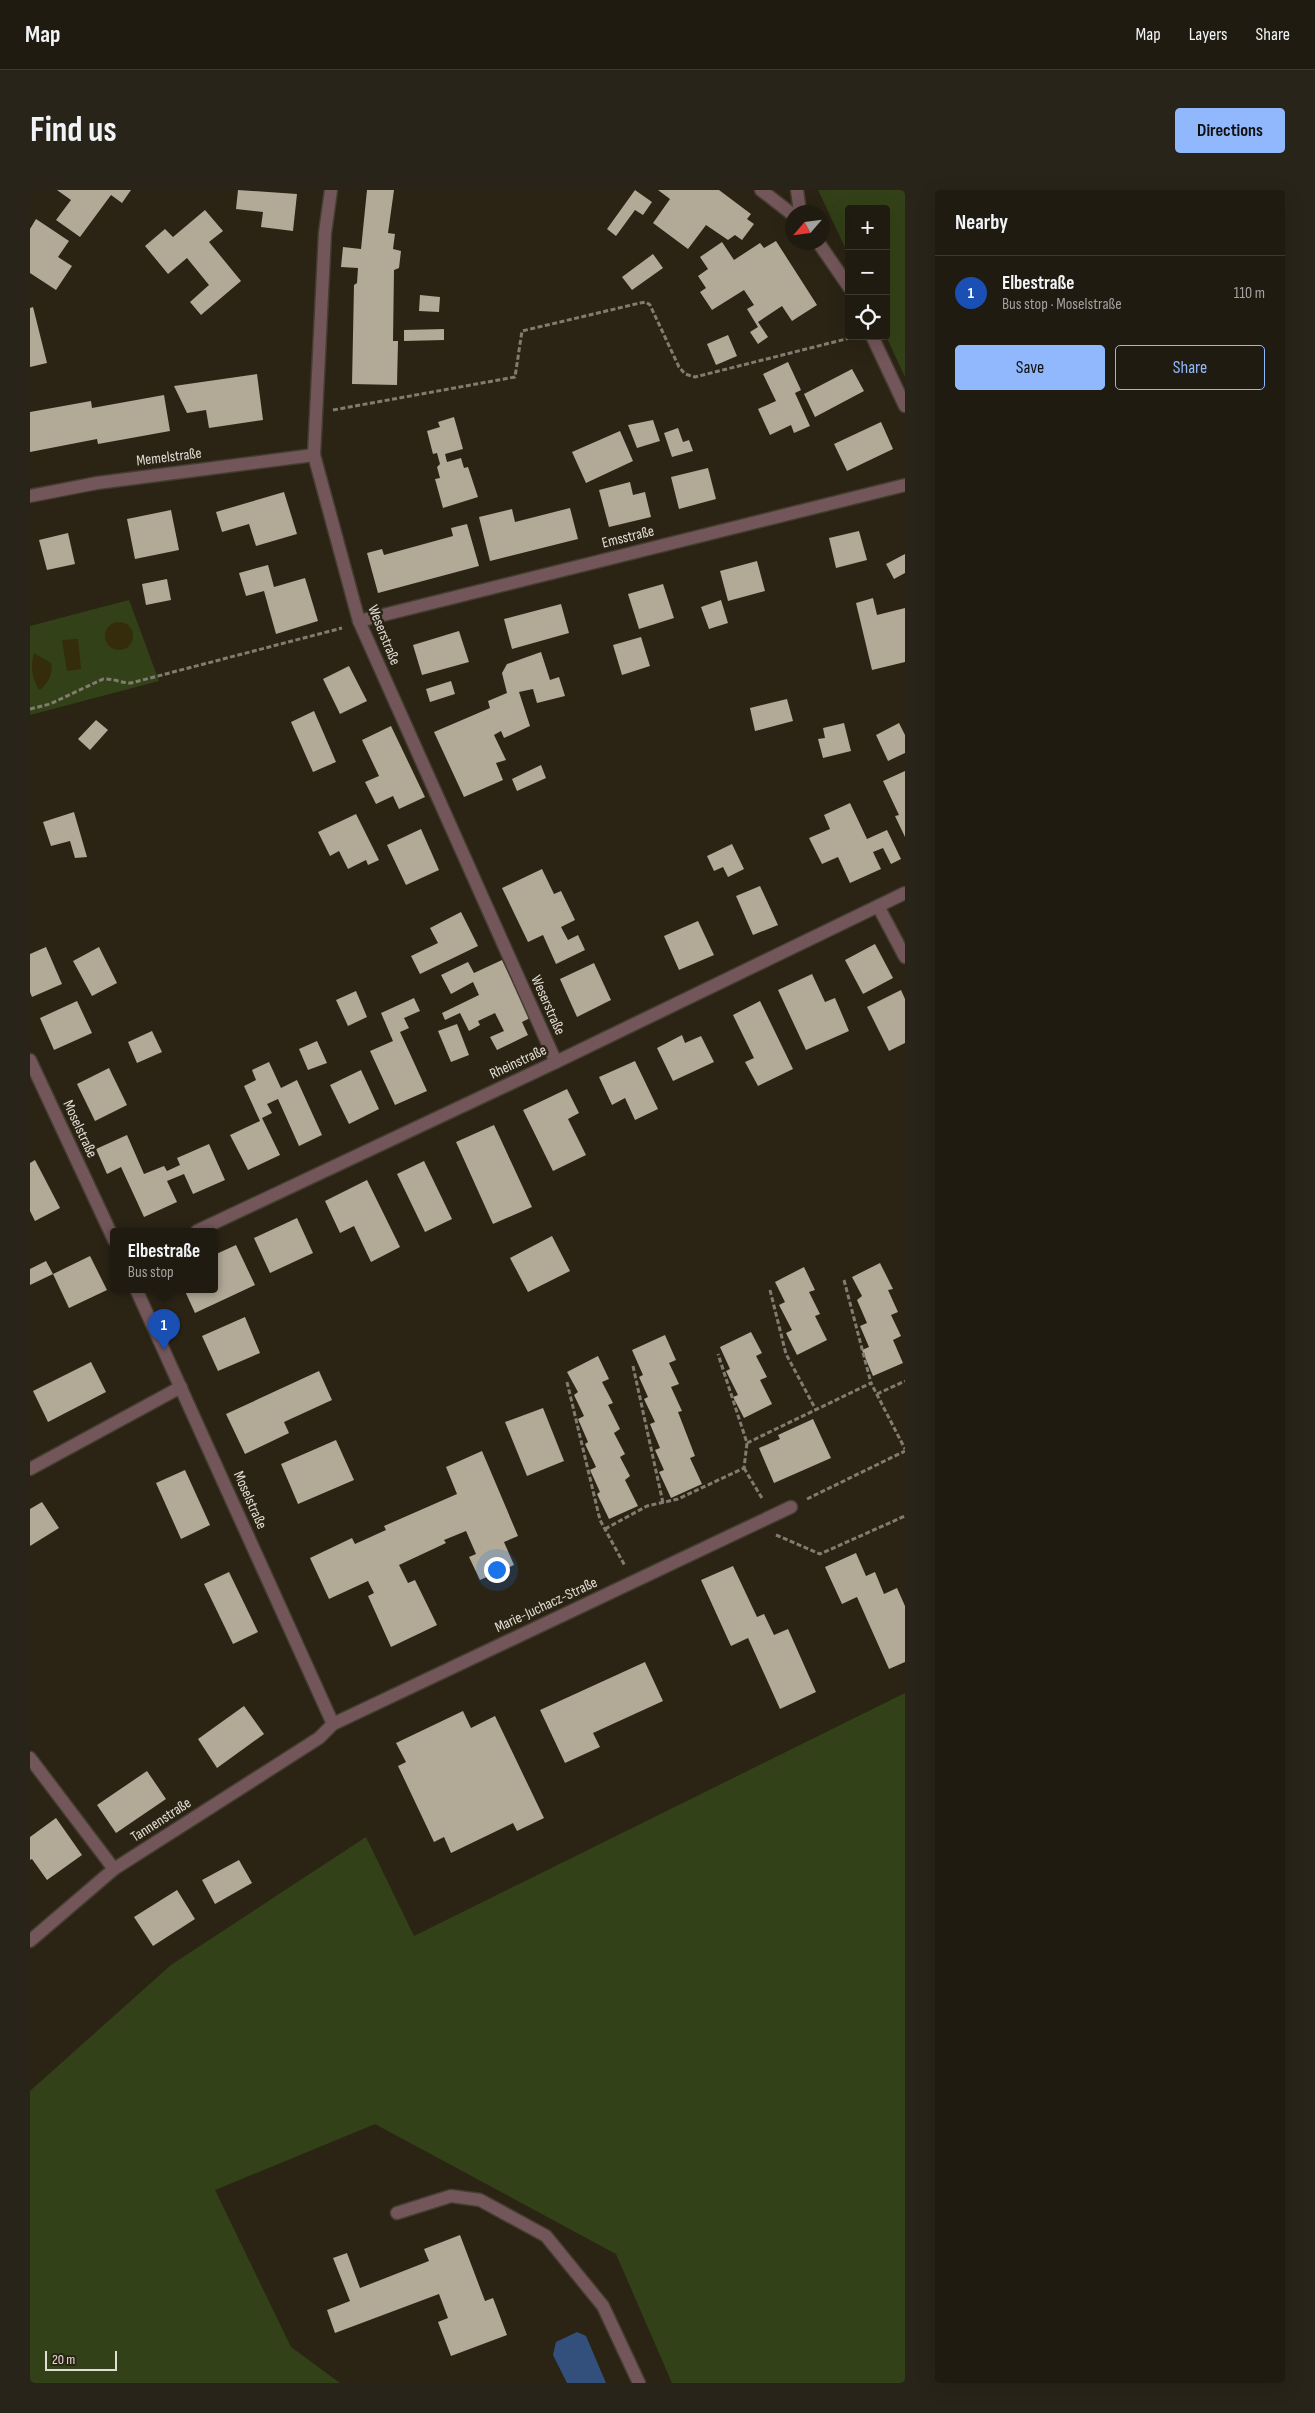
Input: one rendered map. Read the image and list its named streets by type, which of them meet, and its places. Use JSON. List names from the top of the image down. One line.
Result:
{"streets":{"street":["Memelstraße","Emsstraße","Weserstraße","Rheinstraße","Moselstraße","Marie-Juchacz-Straße","Tannenstraße"]},"crossings":[["Memelstraße","Weserstraße"],["Emsstraße","Weserstraße"],["Weserstraße","Rheinstraße"],["Moselstraße","Marie-Juchacz-Straße"],["Marie-Juchacz-Straße","Tannenstraße"]],"scale_bar":"20 m","north":"bottom left","page":{"header":"Map","nav":["Map","Layers","Share"],"buttons":["Directions",["Save","Share"]],"title":"Find us","heading":"Nearby","map_buttons":["+","−"],"list":[{"mark":"1","name":"Elbestraße","note":"Bus stop · Moselstraße","value":"110 m"}],"popup":["Elbestraße","Bus stop"],"pins":"1","scale":"20 m"}}
